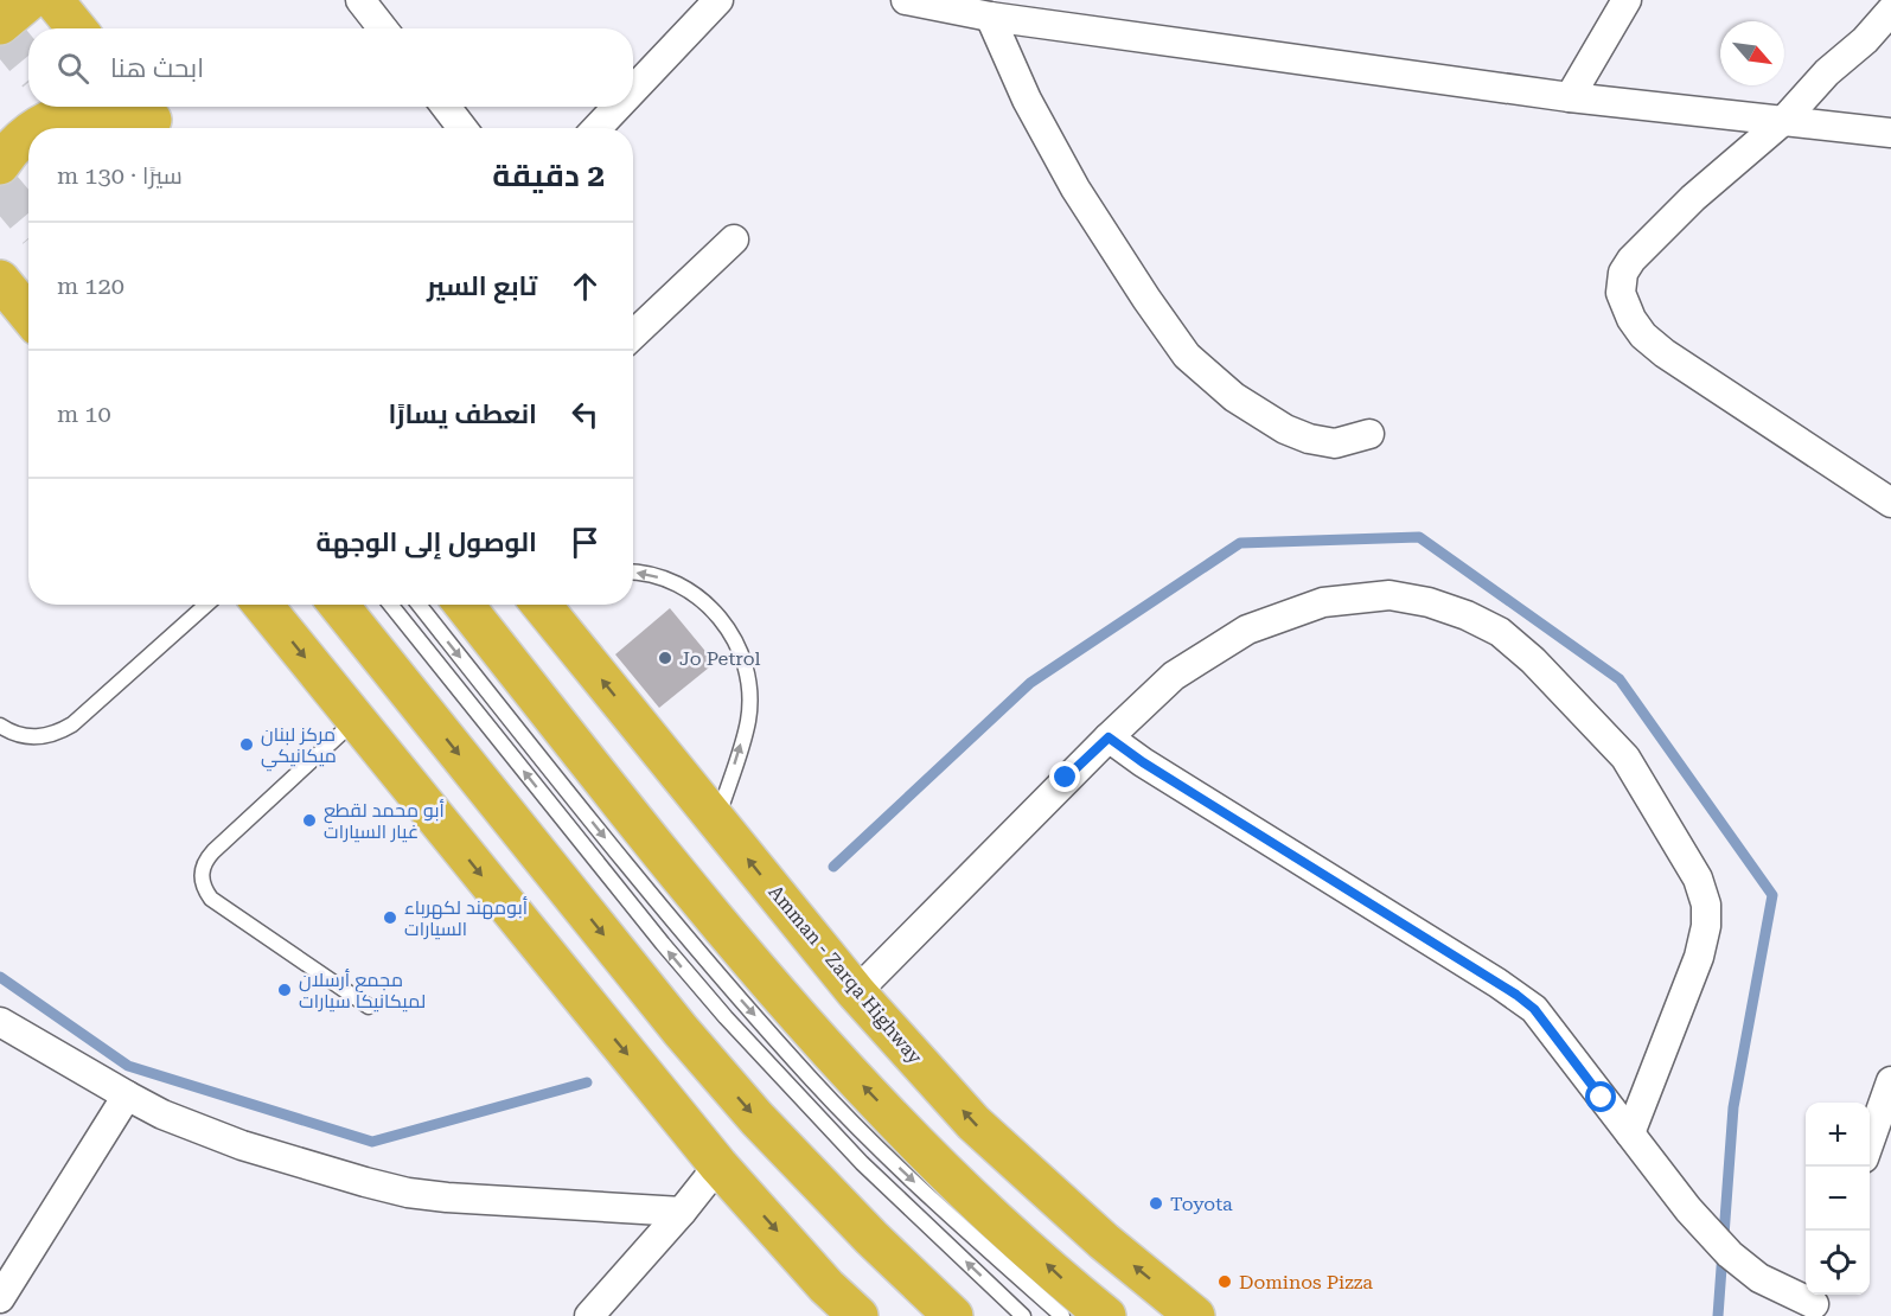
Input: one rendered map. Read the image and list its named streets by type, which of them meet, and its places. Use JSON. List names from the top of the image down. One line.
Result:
{"streets":{"highway":["Amman - Zarqa Highway"]},"places":["Jo Petrol","مركز لبنان ميكانيكي","أبو محمد لقطع غيار السيارات","أبومهند لكهرباء السيارات","مجمع أرسلان لميكانيكا سيارات","Toyota","Dominos Pizza"],"north":"bottom right","page":{"search":"ابحث هنا","heading":["2 دقيقة","سيرًا · 130 m"],"list":[["تابع السير","120 m"],["انعطف يسارًا","10 m"],"الوصول إلى الوجهة"],"map_buttons":["+","−"]}}
